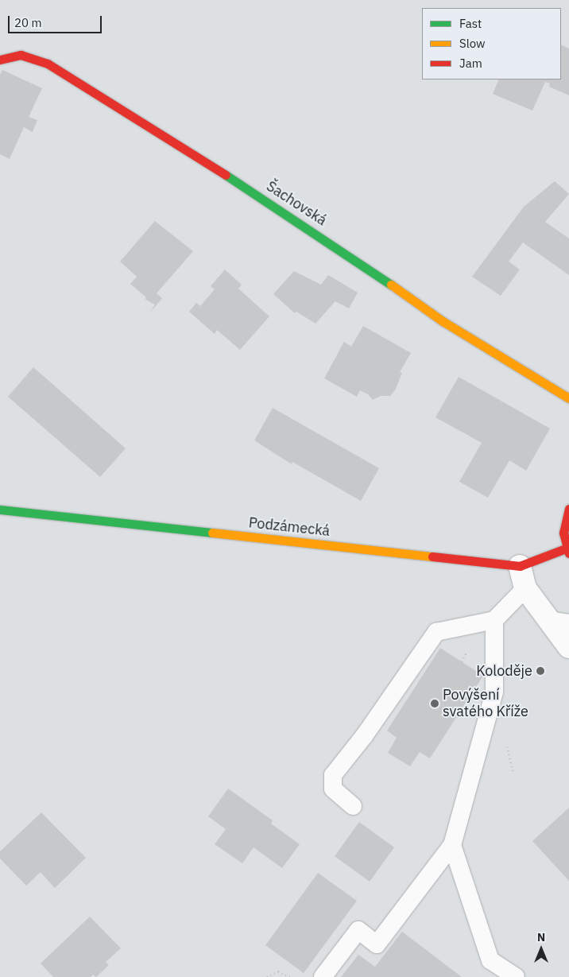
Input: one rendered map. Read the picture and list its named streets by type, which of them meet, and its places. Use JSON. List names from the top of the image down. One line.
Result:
{"streets":{"street":["Šachovská","Podzámecká"]},"places":["Koloděje","Povýšení svatého Kříže"],"legend":["Fast","Slow","Jam"],"scale_bar":"20 m","north":"top"}
